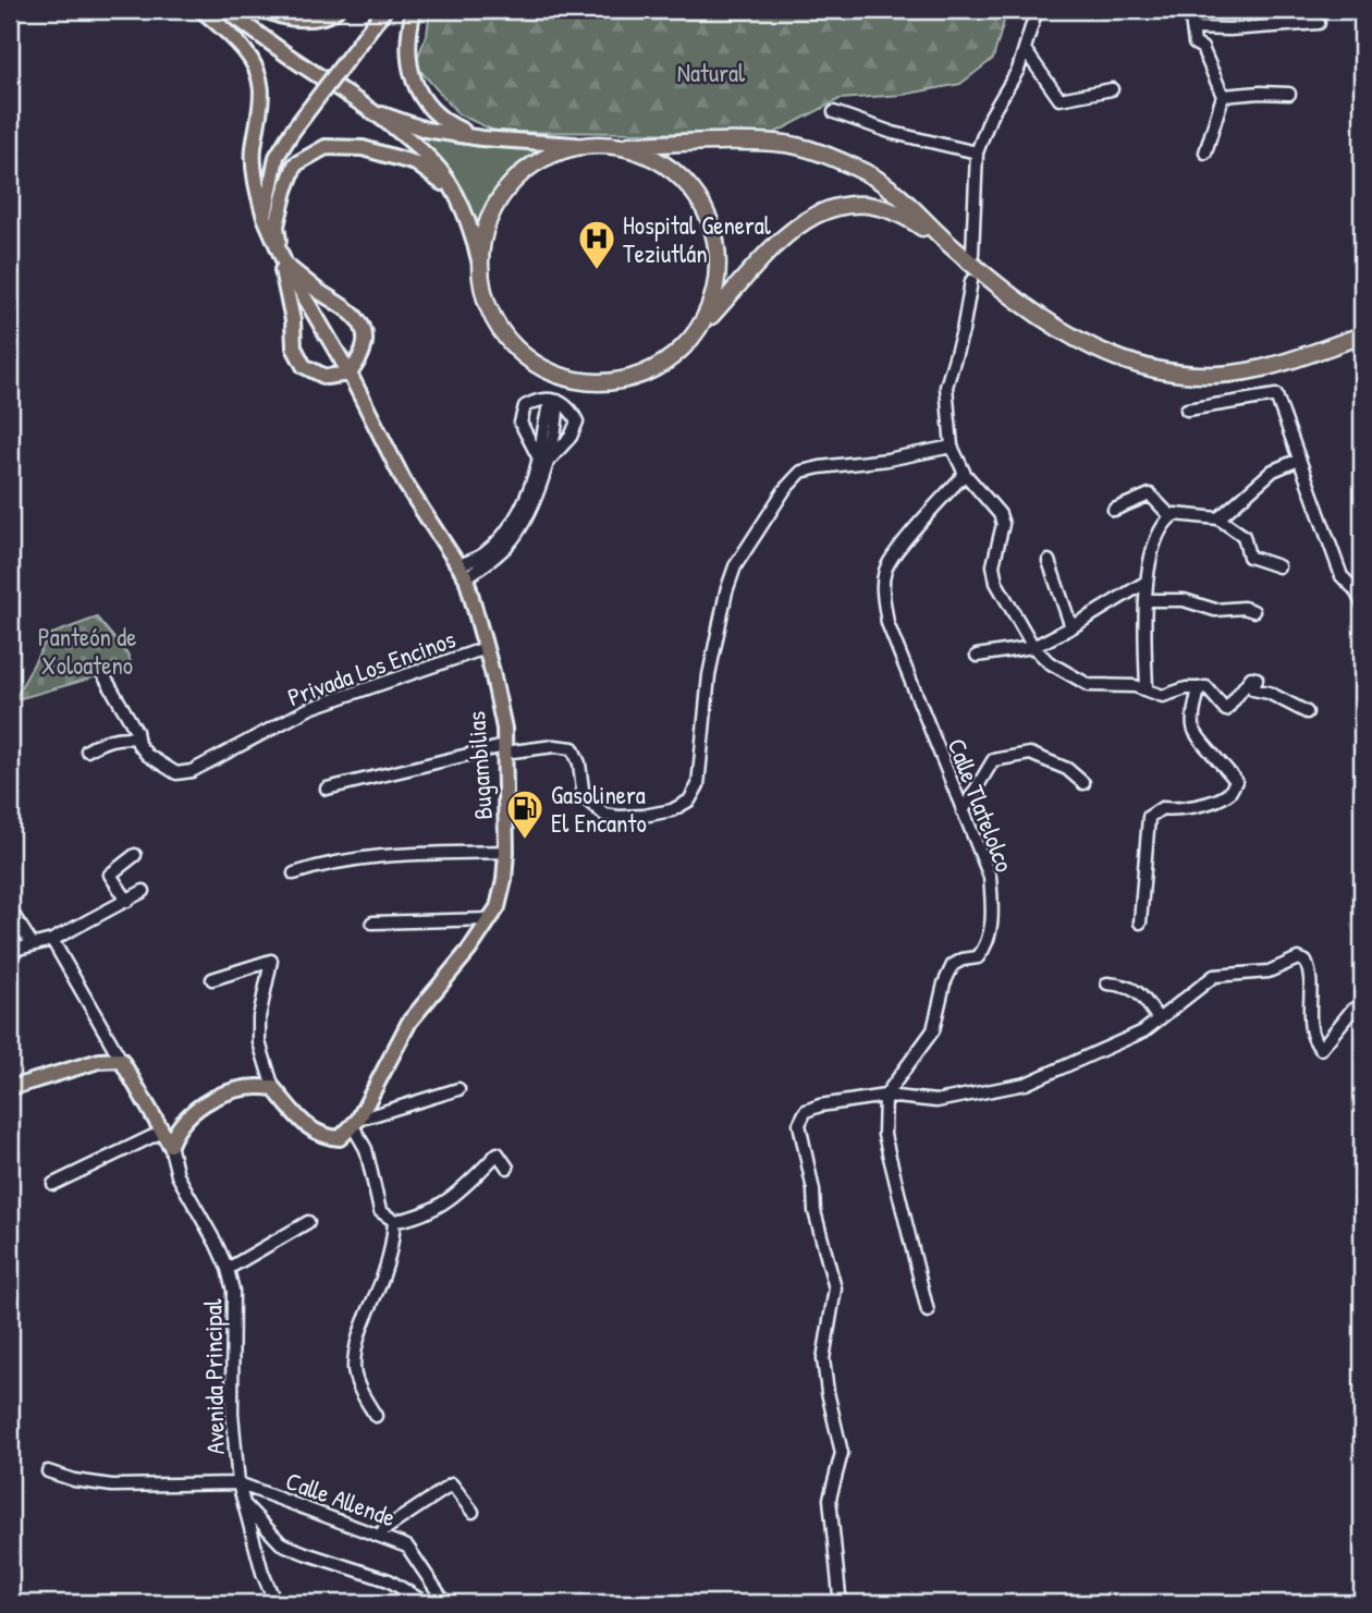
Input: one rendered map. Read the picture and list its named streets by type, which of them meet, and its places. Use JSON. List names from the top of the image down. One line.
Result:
{"streets":{"main road":["Bugambilias"],"street":["Privada Los Encinos","Calle Tlatelolco","Avenida Principal","Calle Allende"]},"crossings":[["Privada Los Encinos","Bugambilias"],["Avenida Principal","Calle Allende"]],"parks":["Natural","Panteón de Xoloateno"],"places":{"hospital":["Hospital General Teziutlán"],"fuel station":["Gasolinera El Encanto"]}}
